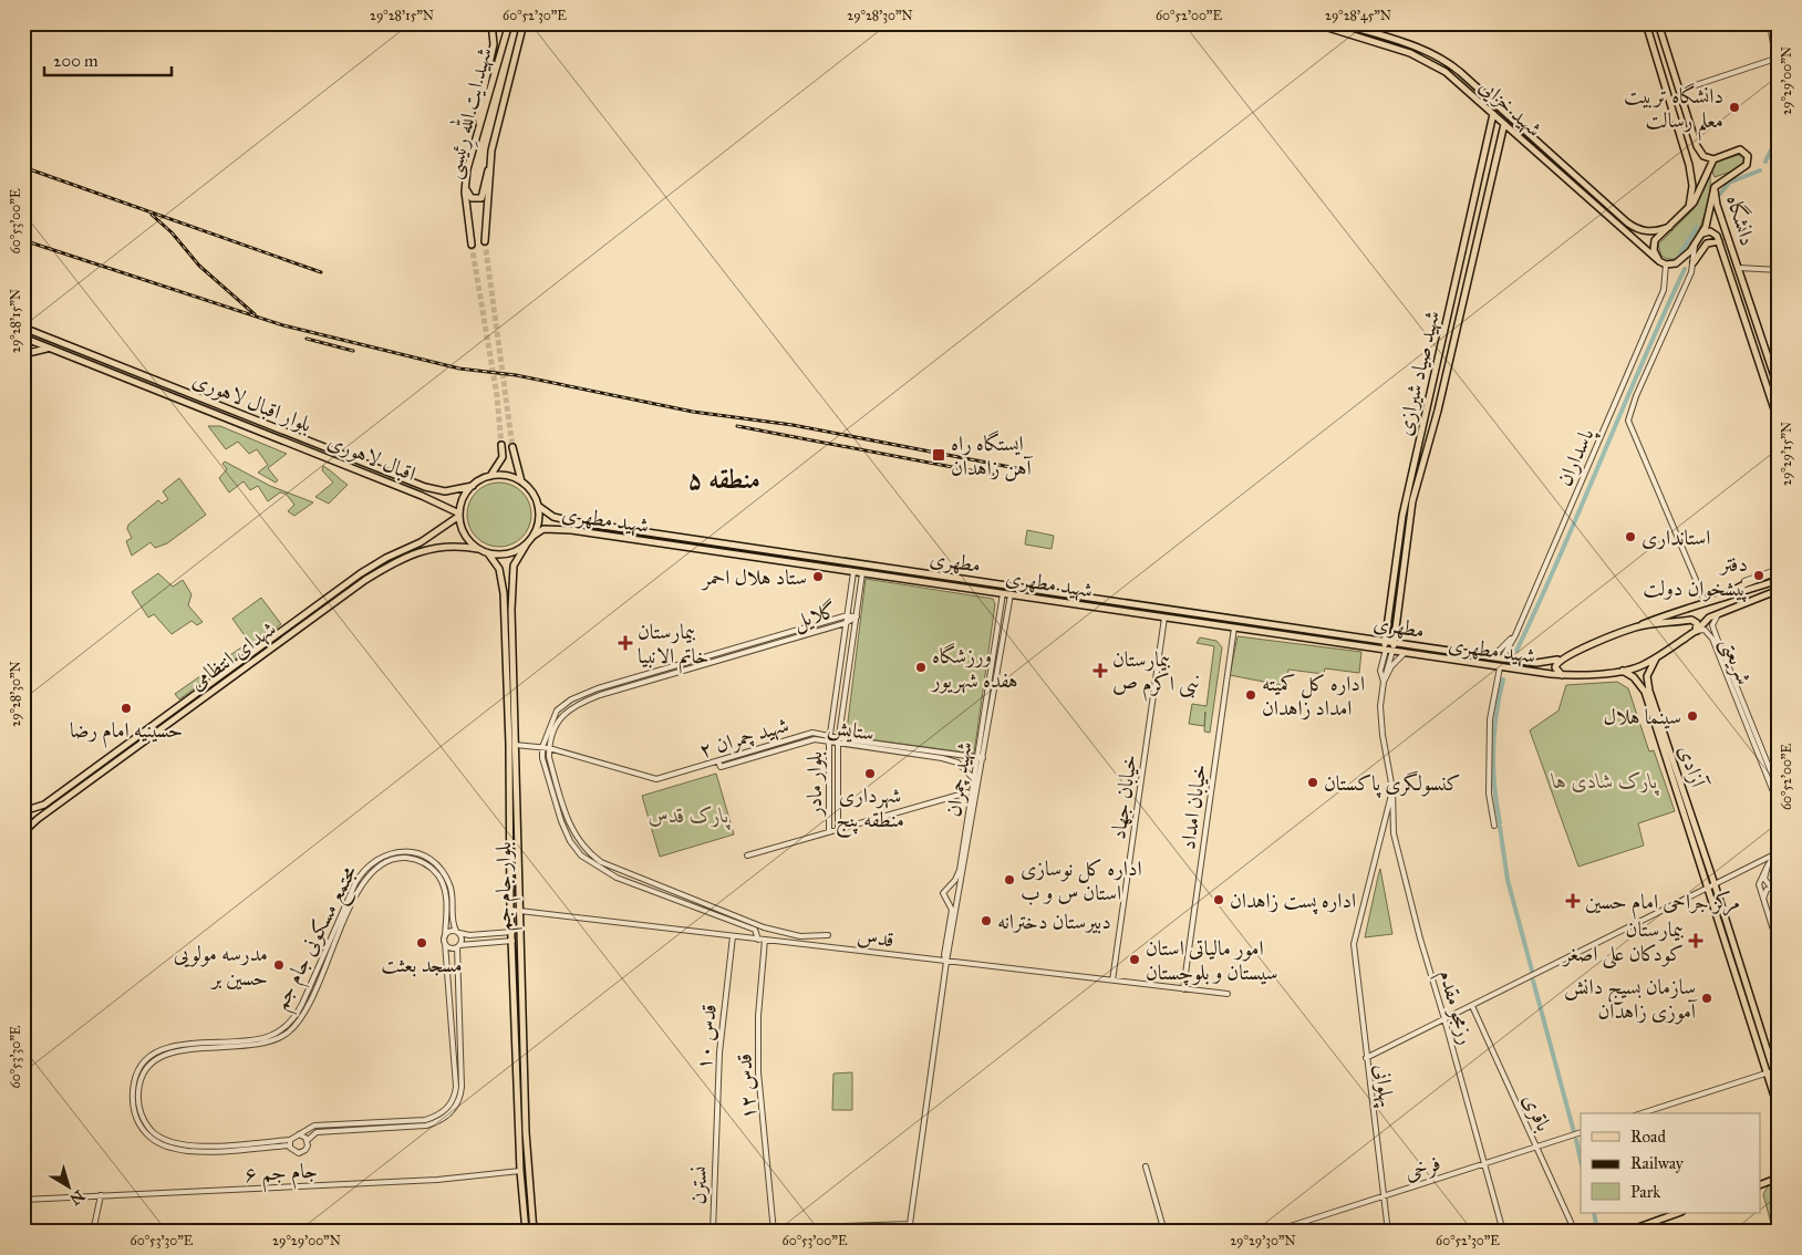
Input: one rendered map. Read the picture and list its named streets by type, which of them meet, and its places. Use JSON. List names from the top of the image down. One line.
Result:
{"streets":{"main road":["شهید خزایی","شهید ایت الله رِئیسی","دانشگاه","شهید صیاد شیرازی","بلوار اقبال لاهوری","اقبال لاهوری","شهید مطهری","مطهری","شهدای انتظامی","آزادی","بلوار جام جم"],"street":["پاسداران","گلایل","شریعتی","ستایش","شهید چمران ۲","شهید چمران","بلوار مادر","خیابان جهاد","خیابان امداد","مجتمع مسکونی جام جم","قدس","رزمجو مقدم","قدس ۱۰","پهلوانی","قدس ۱۲","باقری","فرخی","جام جم ۶","نسترن"]},"crossings":[["شهید خزایی","شهید صیاد شیرازی"],["شهید خزایی","پاسداران"],["شهید صیاد شیرازی","شهید مطهری"],["شهید صیاد شیرازی","مطهری"],["بلوار اقبال لاهوری","اقبال لاهوری"],["بلوار اقبال لاهوری","شهید مطهری"],["بلوار اقبال لاهوری","مطهری"],["بلوار اقبال لاهوری","شهدای انتظامی"],["بلوار اقبال لاهوری","بلوار جام جم"],["اقبال لاهوری","شهید مطهری"],["اقبال لاهوری","مطهری"],["اقبال لاهوری","شهدای انتظامی"],["اقبال لاهوری","بلوار جام جم"],["پاسداران","شهید مطهری"],["پاسداران","مطهری"],["شهید مطهری","مطهری"],["شهید مطهری","شهدای انتظامی"],["شهید مطهری","شریعتی"],["شهید مطهری","آزادی"],["شهید مطهری","شهید چمران"],["شهید مطهری","بلوار مادر"],["شهید مطهری","خیابان جهاد"],["شهید مطهری","خیابان امداد"],["شهید مطهری","بلوار جام جم"],["مطهری","شهدای انتظامی"],["مطهری","بلوار جام جم"],["گلایل","شهید چمران ۲"],["گلایل","بلوار مادر"],["شهدای انتظامی","بلوار جام جم"],["ستایش","شهید چمران ۲"],["ستایش","شهید چمران"],["ستایش","بلوار مادر"],["شهید چمران ۲","شهید چمران"],["شهید چمران ۲","بلوار مادر"],["شهید چمران ۲","بلوار جام جم"],["شهید چمران","قدس"],["خیابان جهاد","قدس"],["خیابان امداد","قدس"],["بلوار جام جم","قدس"],["بلوار جام جم","جام جم ۶"],["قدس","قدس ۱۰"],["قدس","قدس ۱۲"],["رزمجو مقدم","پهلوانی"],["رزمجو مقدم","فرخی"],["قدس ۱۰","نسترن"],["پهلوانی","فرخی"],["باقری","فرخی"]],"districts":["منطقه ۵"],"parks":["پارک شادی ها","پارک قدس"],"places":{"other":["دانشگاه تربیت معلم رسالت","استانداری","دفتر پیشخوان دولت","ستاد هلال احمر","ورزشگاه هفده شهریور","اداره کل کمیته امداد زاهدان","حسینیه امام رضا","سینما هلال","شهرداری منطقه پنج","کنسولگری پاکستان","اداره کل نوسازی استان س و ب","اداره پست زاهدان","دبیرستان دخترانه","مسجد بعثت","امور مالیاتی استان سیستان و بلوچستان","مدرسه مولویی حسین بر","سازمان بسیج دانش آموزی زاهدان"],"transit":["ایستگاه راه آهن زاهدان"],"health":["بیمارستان خاتم الانبیا","بیمارستان نبی اکرم ص","مرکز جراحی امام حسین","بیمارستان کودکان علی اصغر"]},"legend":["Road","Railway","Park"],"scale_bar":"200 m","north":"bottom right","coordinates":["29°28'15\"N","60°52'30\"E","29°28'30\"N","60°52'00\"E","29°28'45\"N","29°29'00\"N","60°53'00\"E","29°29'15\"N","60°53'30\"E","29°29'30\"N"]}
